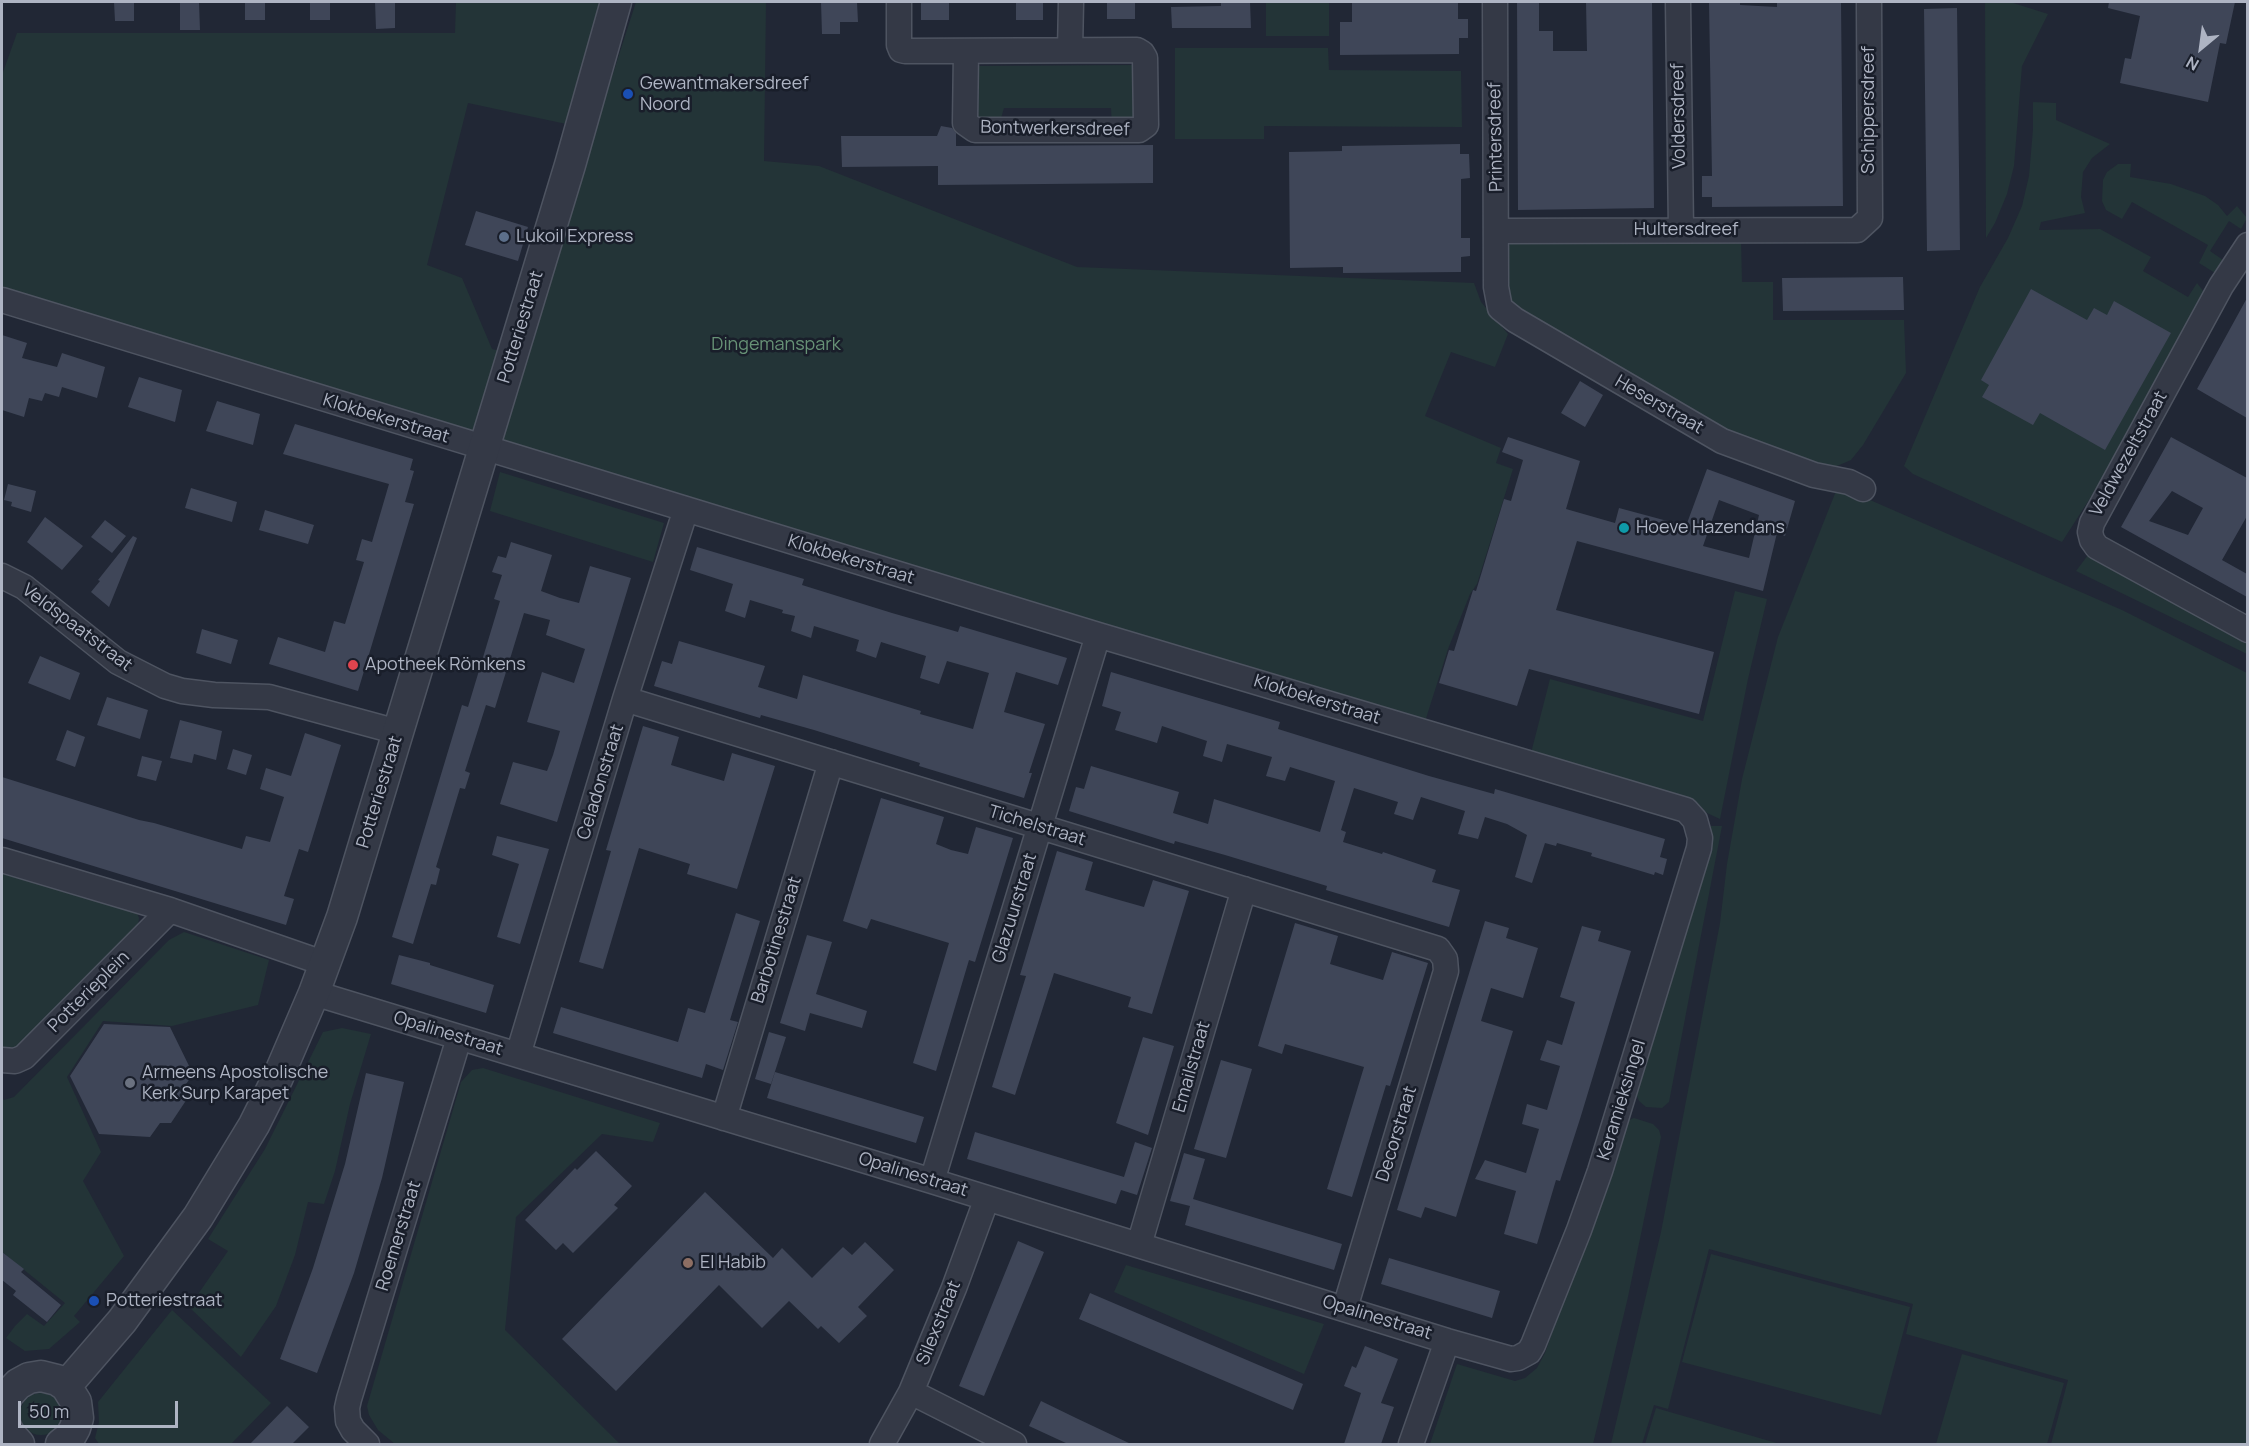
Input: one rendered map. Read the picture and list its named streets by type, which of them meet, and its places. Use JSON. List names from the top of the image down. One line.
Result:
{"streets":{"street":["Schippersdreef","Voldersdreef","Bontwerkersdreef","Printersdreef","Hultersdreef","Potteriestraat","Heserstraat","Klokbekerstraat","Veldwezeltstraat","Veldspaatstraat","Celadonstraat","Tichelstraat","Glazuurstraat","Barbotinestraat","Potterieplein","Opalinestraat","Emailstraat","Keramieksingel","Decorstraat","Roemerstraat","Silexstraat"]},"crossings":[["Schippersdreef","Hultersdreef"],["Voldersdreef","Hultersdreef"],["Printersdreef","Hultersdreef"],["Printersdreef","Heserstraat"],["Potteriestraat","Klokbekerstraat"],["Potteriestraat","Veldspaatstraat"],["Potteriestraat","Opalinestraat"],["Klokbekerstraat","Celadonstraat"],["Klokbekerstraat","Glazuurstraat"],["Klokbekerstraat","Keramieksingel"],["Celadonstraat","Tichelstraat"],["Celadonstraat","Opalinestraat"],["Tichelstraat","Glazuurstraat"],["Tichelstraat","Barbotinestraat"],["Tichelstraat","Emailstraat"],["Tichelstraat","Decorstraat"],["Glazuurstraat","Opalinestraat"],["Barbotinestraat","Opalinestraat"],["Opalinestraat","Emailstraat"],["Opalinestraat","Keramieksingel"],["Opalinestraat","Decorstraat"],["Opalinestraat","Roemerstraat"],["Opalinestraat","Silexstraat"]],"parks":["Dingemanspark"],"places":["Gewantmakersdreef Noord","Lukoil Express","Hoeve Hazendans","Apotheek Römkens","Armeens Apostolische Kerk Surp Karapet","El Habib","Potteriestraat"],"scale_bar":"50 m","north":"bottom left"}
